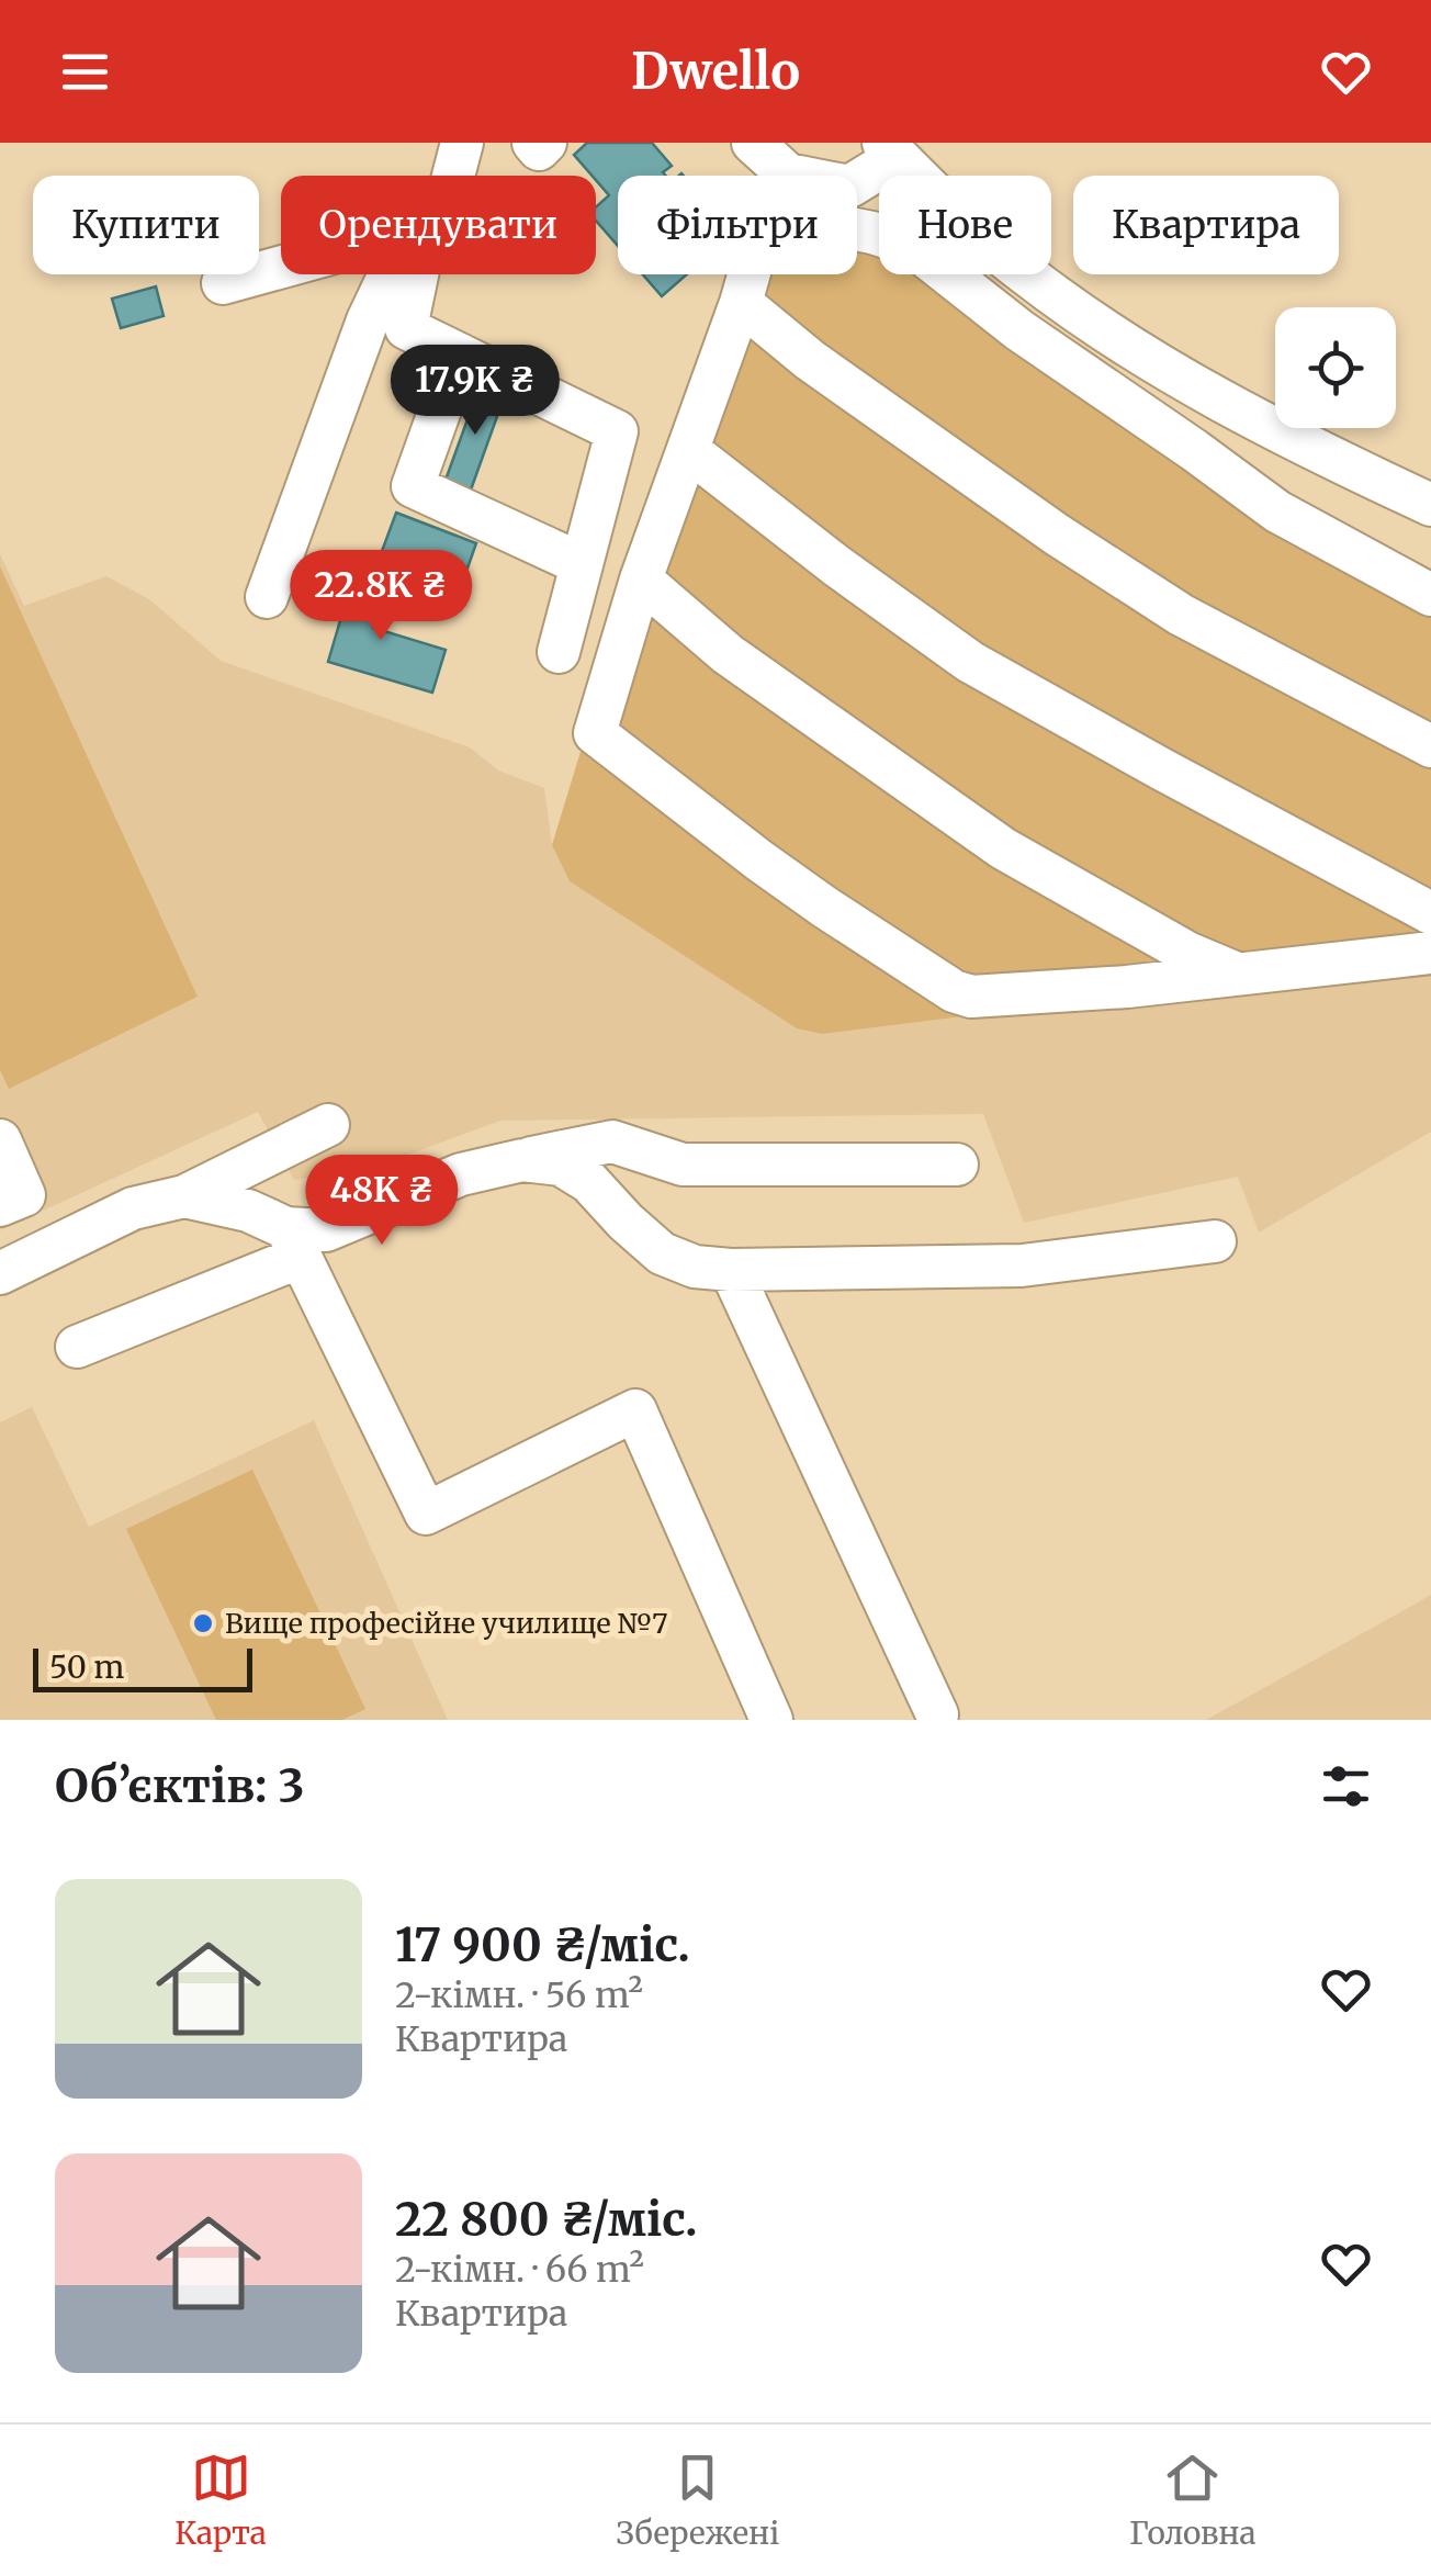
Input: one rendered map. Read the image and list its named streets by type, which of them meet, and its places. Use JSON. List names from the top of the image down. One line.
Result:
{"places":["Вище професійне училище №7"],"scale_bar":"50 m","page":{"header":"Dwello","chip":["Купити","Орендувати","Фільтри","Нове","Квартира"],"price":["17.9K ₴","22.8K ₴","48K ₴"],"scale":"50 m","heading":"Об’єктів: 3","list":[{"name":"17 900 ₴/міс.","note":"2-кімн. · 56 m² · Квартира"},{"name":"22 800 ₴/міс.","note":"2-кімн. · 66 m² · Квартира"}],"tabs":["Карта","Збережені","Головна"]}}
